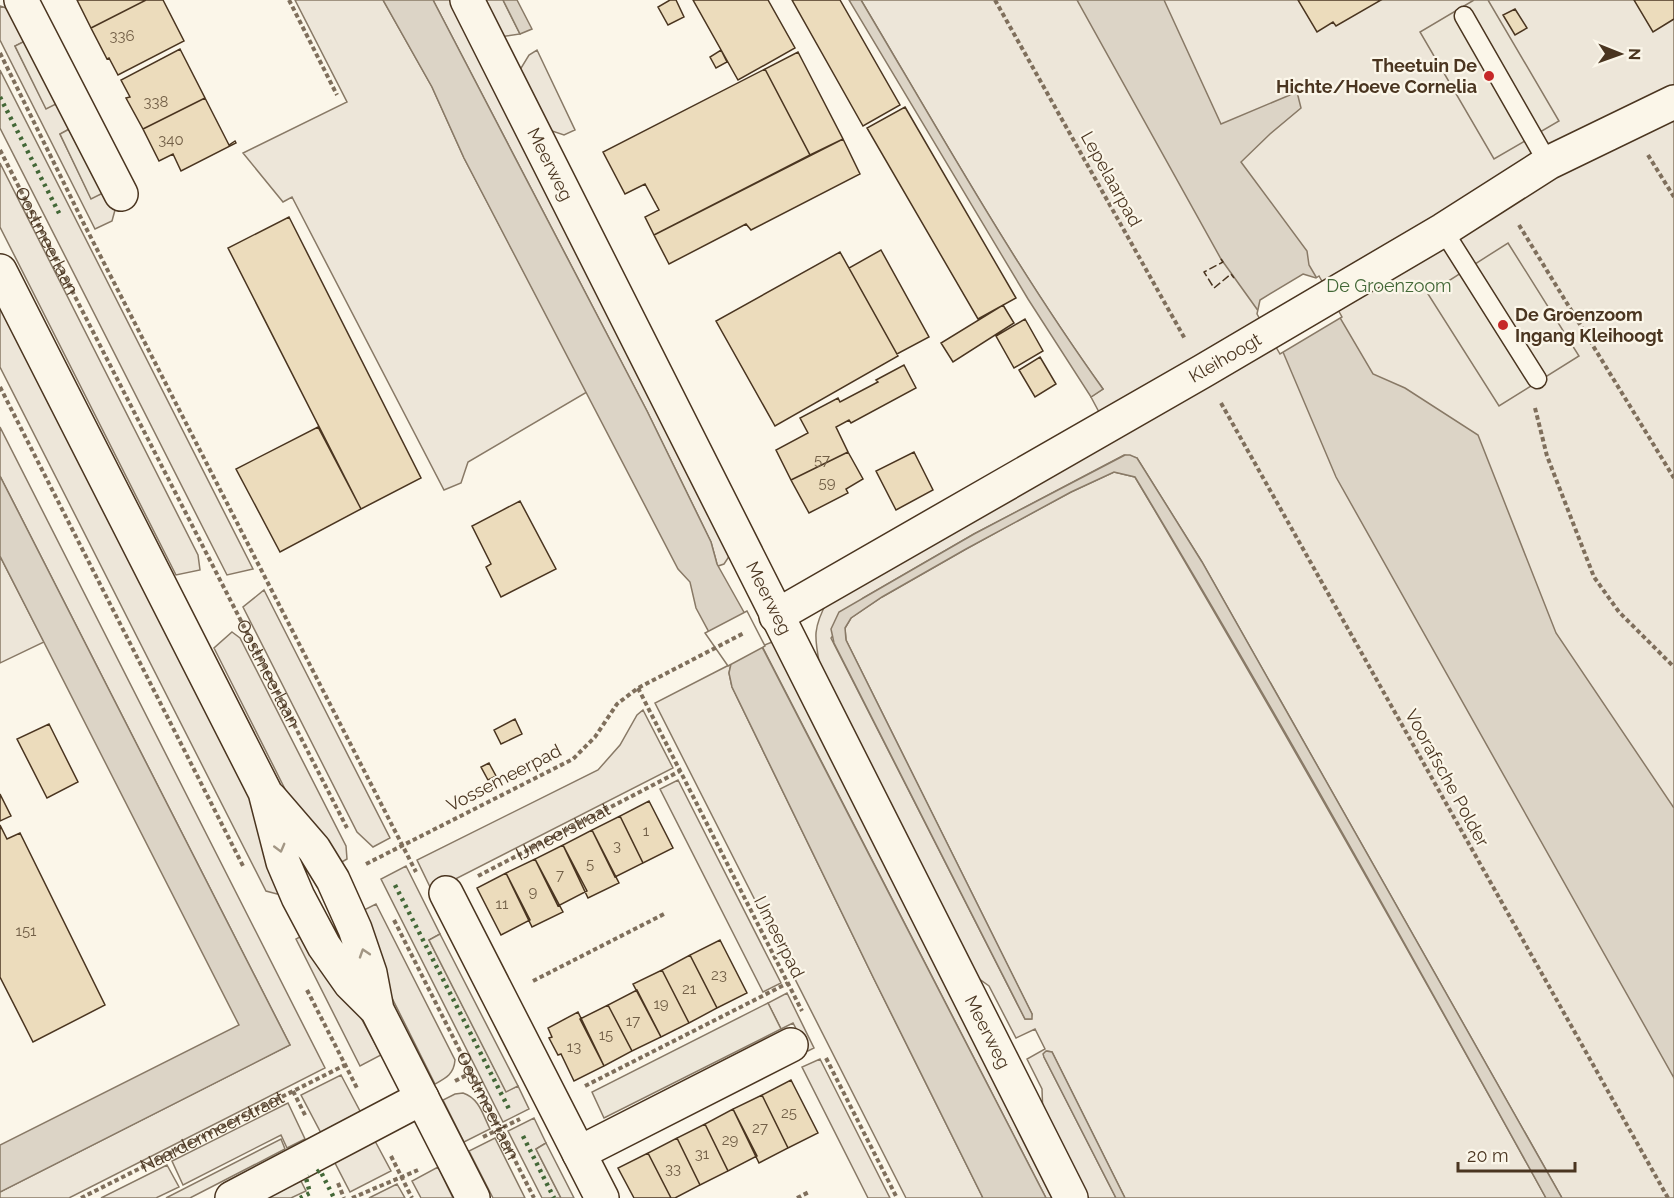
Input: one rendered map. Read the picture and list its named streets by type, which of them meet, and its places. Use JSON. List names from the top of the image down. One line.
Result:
{"streets":{"street":["Meerweg","Kleihoogt"],"path":["Lepelaarpad","Oostmeerlaan","Vossemeerpad","Voorafsche Polder","IJmeerstraat","IJmeerpad","Naardermeerstraat"]},"crossings":[["Meerweg","Kleihoogt"],["Lepelaarpad","Kleihoogt"],["Lepelaarpad","Voorafsche Polder"],["Kleihoogt","Voorafsche Polder"],["Vossemeerpad","IJmeerpad"],["IJmeerstraat","IJmeerpad"]],"parks":["De Groenzoom"],"places":["Theetuin De Hichte/Hoeve Cornelia","De Groenzoom Ingang Kleihoogt"],"house_numbers":["336","338","340","57","59","1","3","5","7","9","11","151","23","21","19","17","15","13","25","27","29","31","33"],"scale_bar":"20 m","north":"right"}
